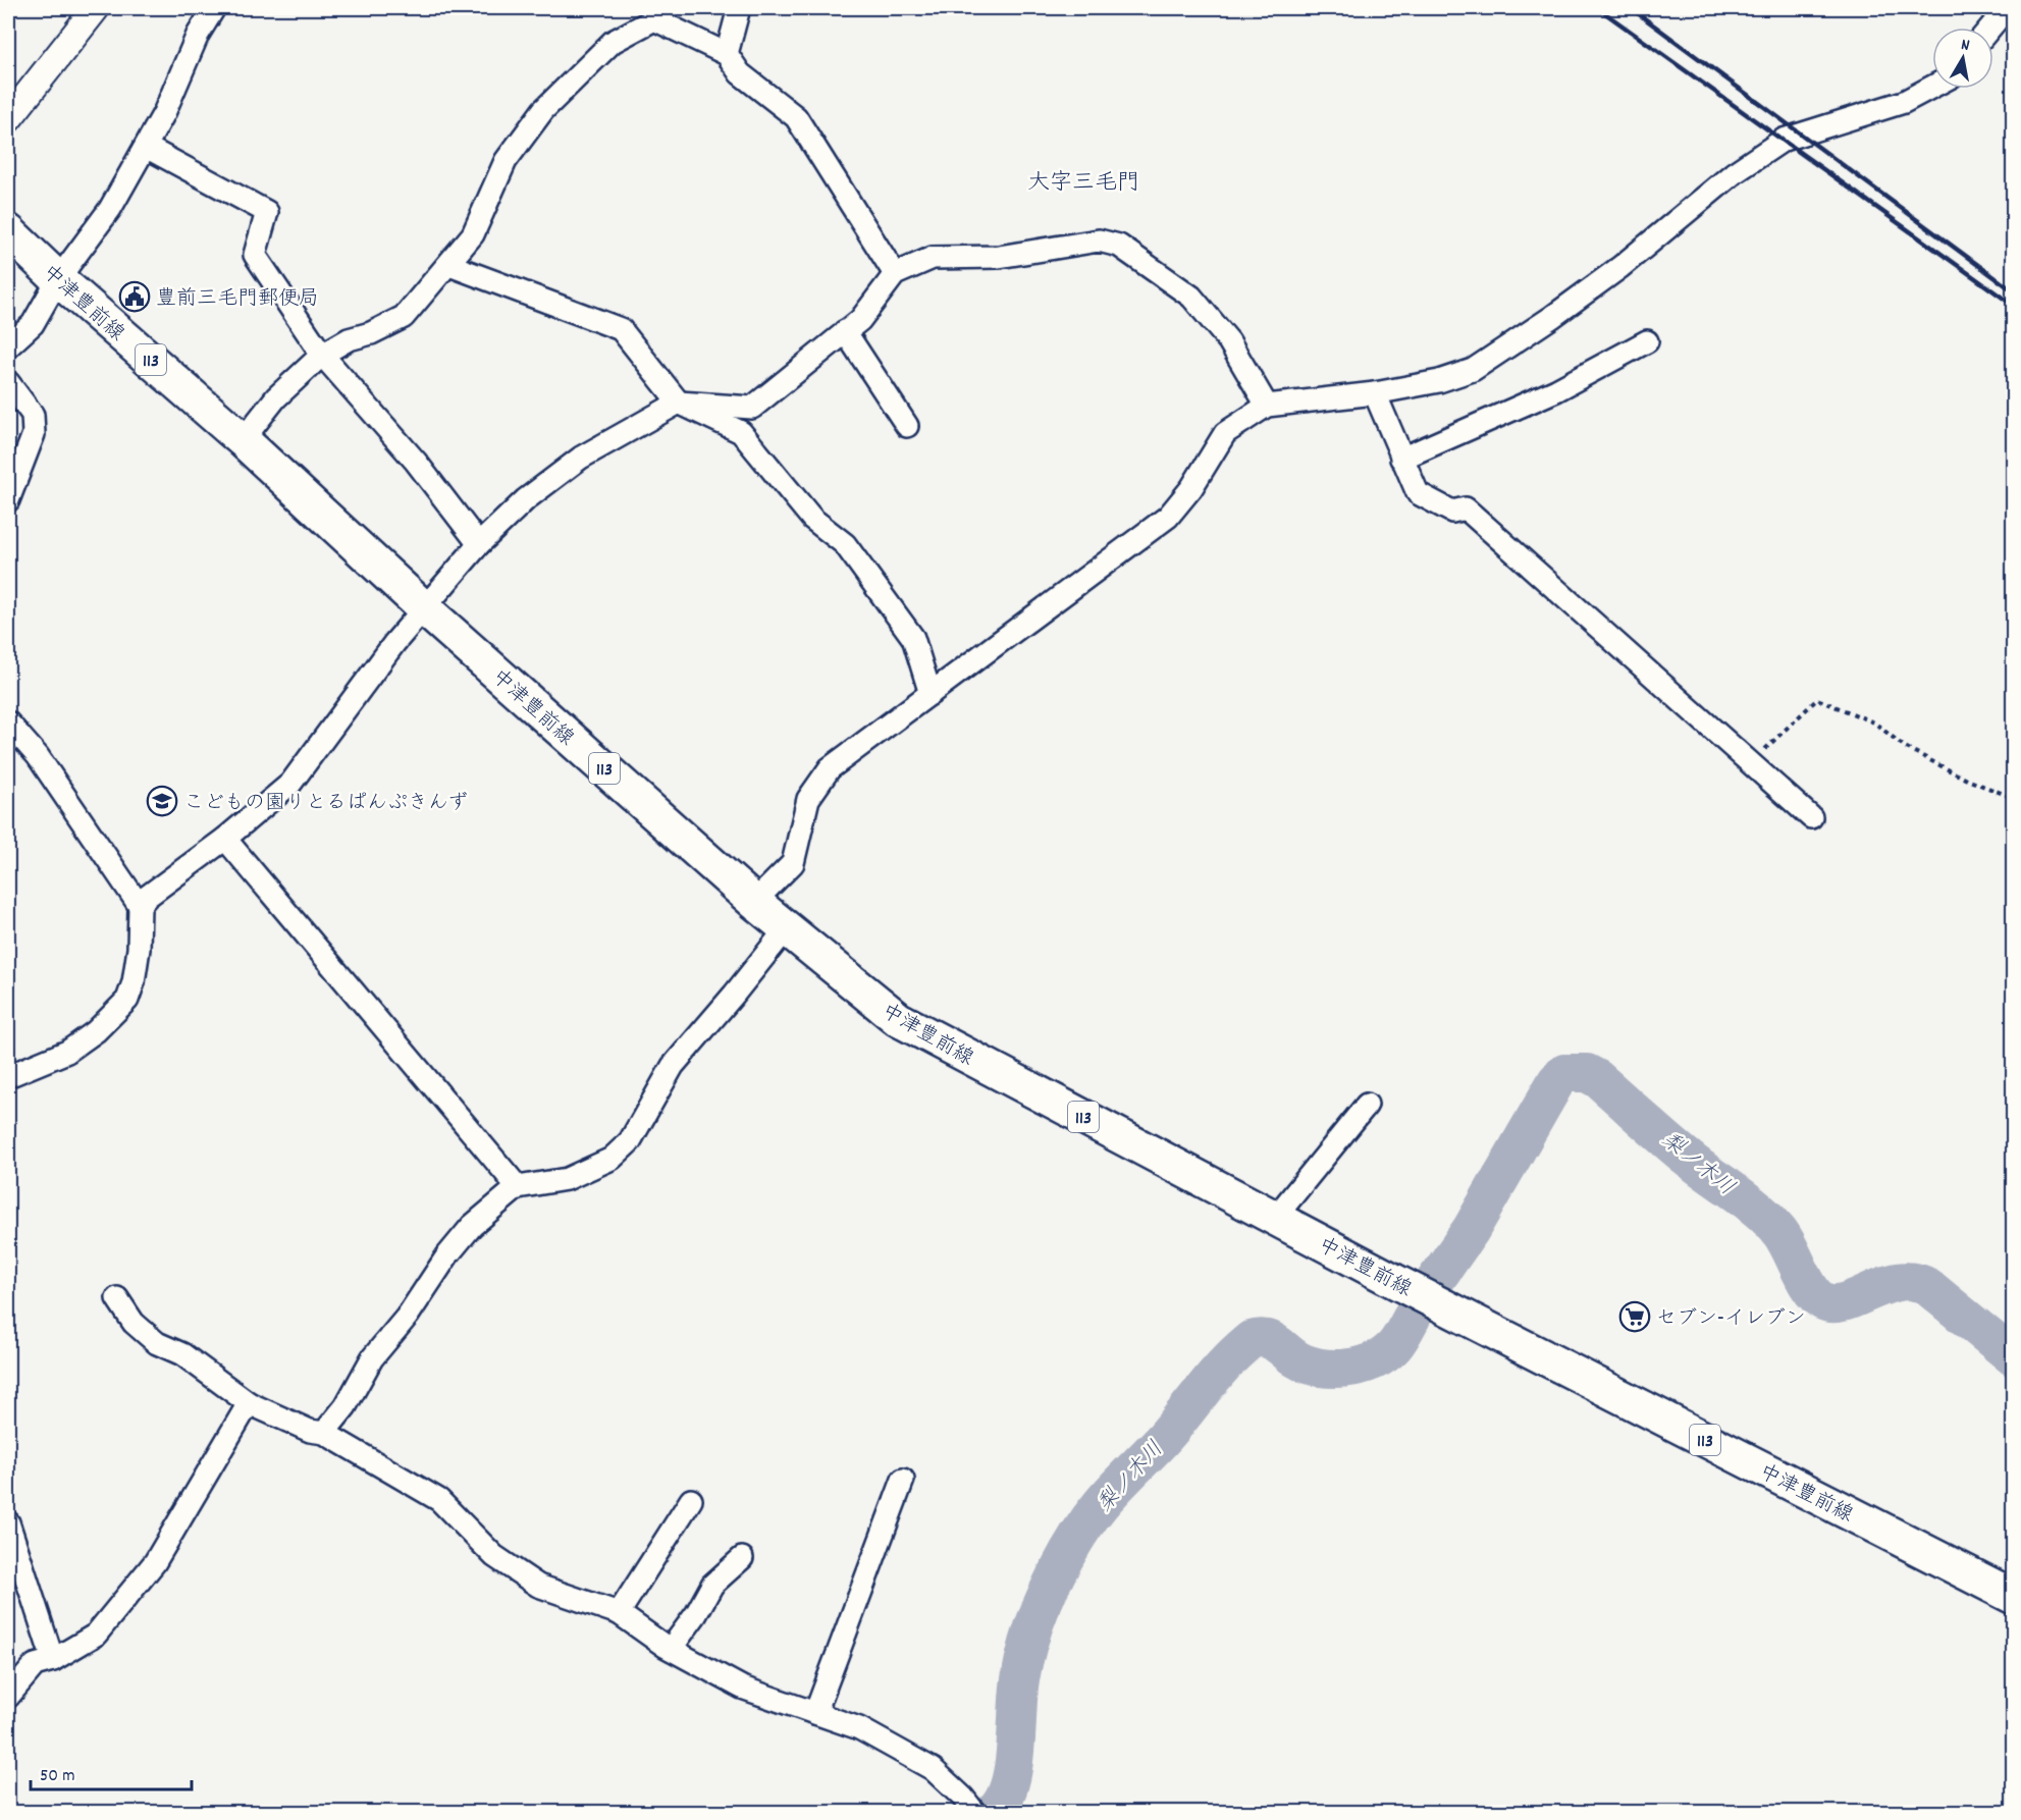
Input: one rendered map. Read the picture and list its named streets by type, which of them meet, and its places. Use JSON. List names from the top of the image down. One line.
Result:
{"streets":{"main road":["中津豊前線","113"]},"districts":["大字三毛門"],"water":["梨ノ木川"],"places":{"public building":["豊前三毛門郵便局"],"school or university":["こどもの園りとるぱんぷきんず"],"supermarket":["セブン-イレブン"]},"scale_bar":"50 m","north":"top"}
